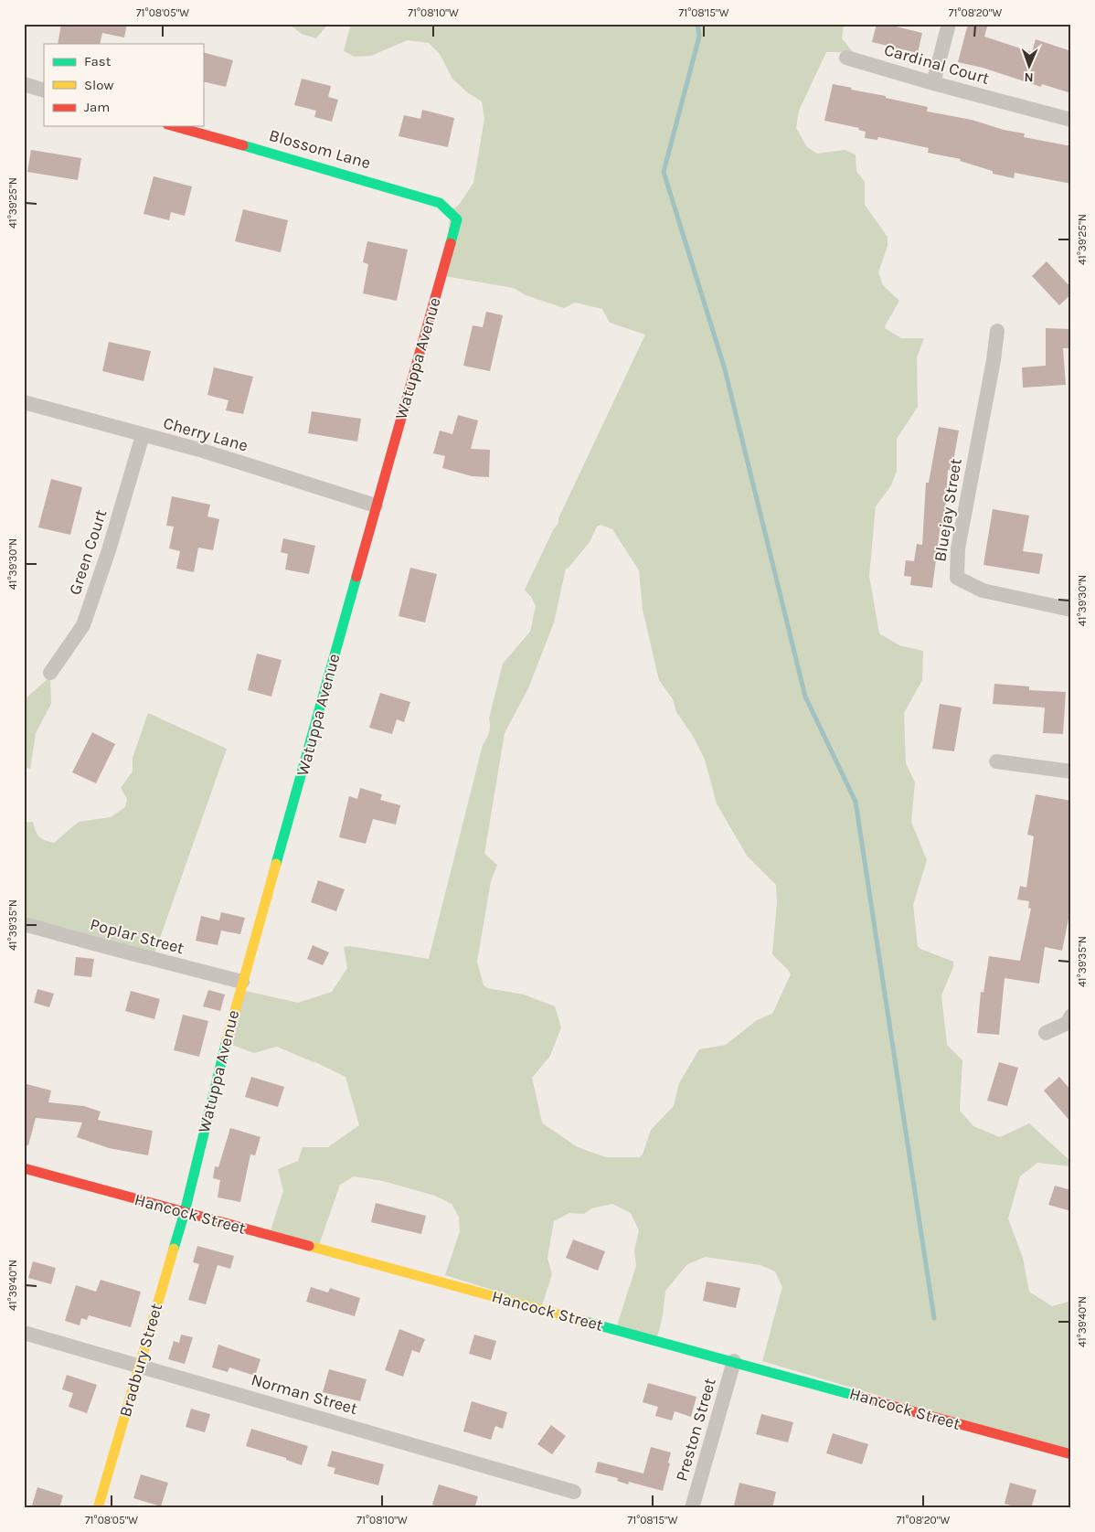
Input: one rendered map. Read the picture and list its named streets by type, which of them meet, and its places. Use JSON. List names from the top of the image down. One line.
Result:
{"streets":{"street":["Cardinal Court","Blossom Lane","Watuppa Avenue","Cherry Lane","Bluejay Street","Green Court","Poplar Street","Hancock Street","Bradbury Street","Norman Street","Preston Street"]},"crossings":[["Blossom Lane","Watuppa Avenue"],["Watuppa Avenue","Cherry Lane"],["Watuppa Avenue","Poplar Street"],["Watuppa Avenue","Hancock Street"],["Watuppa Avenue","Bradbury Street"],["Cherry Lane","Green Court"],["Hancock Street","Bradbury Street"],["Hancock Street","Preston Street"],["Bradbury Street","Norman Street"]],"legend":["Fast","Slow","Jam"],"north":"bottom","coordinates":["71°08'05\"W","71°08'10\"W","71°08'15\"W","71°08'20\"W","41°39'25\"N","41°39'30\"N","41°39'35\"N","41°39'40\"N"]}
